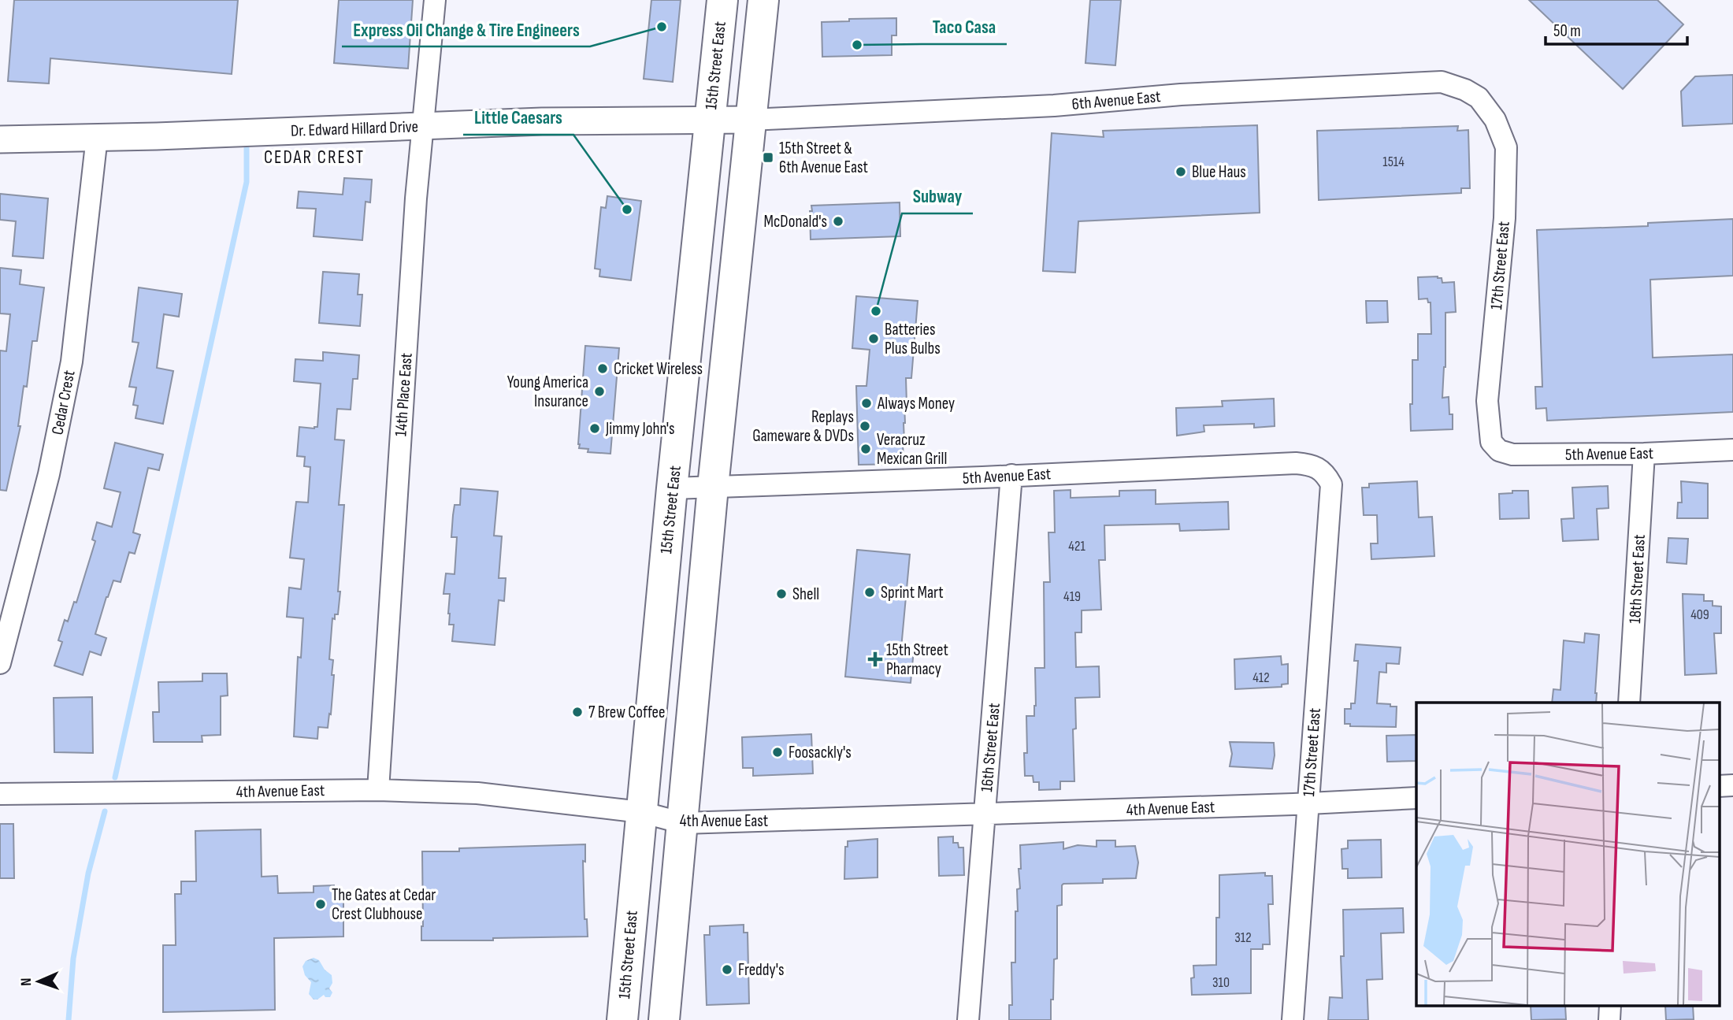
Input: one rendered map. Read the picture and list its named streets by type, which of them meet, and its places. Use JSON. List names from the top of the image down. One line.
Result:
{"streets":{"main road":["15th Street East"],"street":["6th Avenue East","Dr. Edward Hillard Drive","17th Street East","14th Place East","Cedar Crest","5th Avenue East","18th Street East","16th Street East","4th Avenue East"]},"crossings":[["15th Street East","Dr. Edward Hillard Drive"],["15th Street East","5th Avenue East"],["15th Street East","4th Avenue East"],["6th Avenue East","Dr. Edward Hillard Drive"],["6th Avenue East","17th Street East"],["Dr. Edward Hillard Drive","14th Place East"],["Dr. Edward Hillard Drive","Cedar Crest"],["17th Street East","5th Avenue East"],["17th Street East","4th Avenue East"],["14th Place East","4th Avenue East"],["5th Avenue East","18th Street East"],["5th Avenue East","16th Street East"],["16th Street East","4th Avenue East"]],"districts":["CEDAR CREST"],"places":{"other":["Express Oil Change & Tire Engineers","Taco Casa","Blue Haus","Little Caesars","McDonald's","Subway","Batteries Plus Bulbs","Cricket Wireless","Young America Insurance","Always Money","Replays Gameware & DVDs","Jimmy John's","Veracruz Mexican Grill","Sprint Mart","Shell","7 Brew Coffee","Foosackly's","The Gates at Cedar Crest Clubhouse","Freddy's"],"transit":["15th Street & 6th Avenue East"],"health":["15th Street Pharmacy"]},"house_numbers":["1514","421","419","409","412","312","310"],"scale_bar":"50 m","north":"left"}
